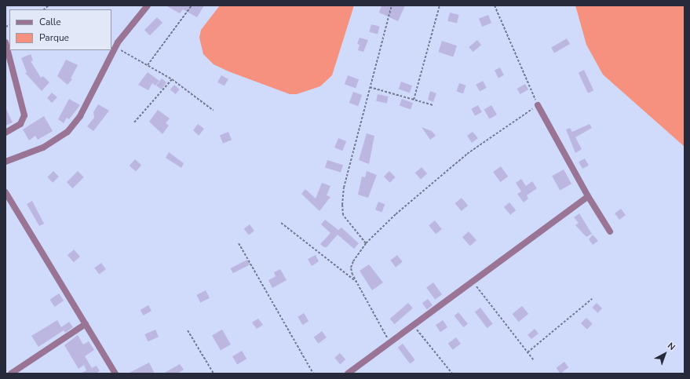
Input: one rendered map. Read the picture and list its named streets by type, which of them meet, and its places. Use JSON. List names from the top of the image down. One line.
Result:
{"legend":["Calle","Parque"],"north":"top right"}
